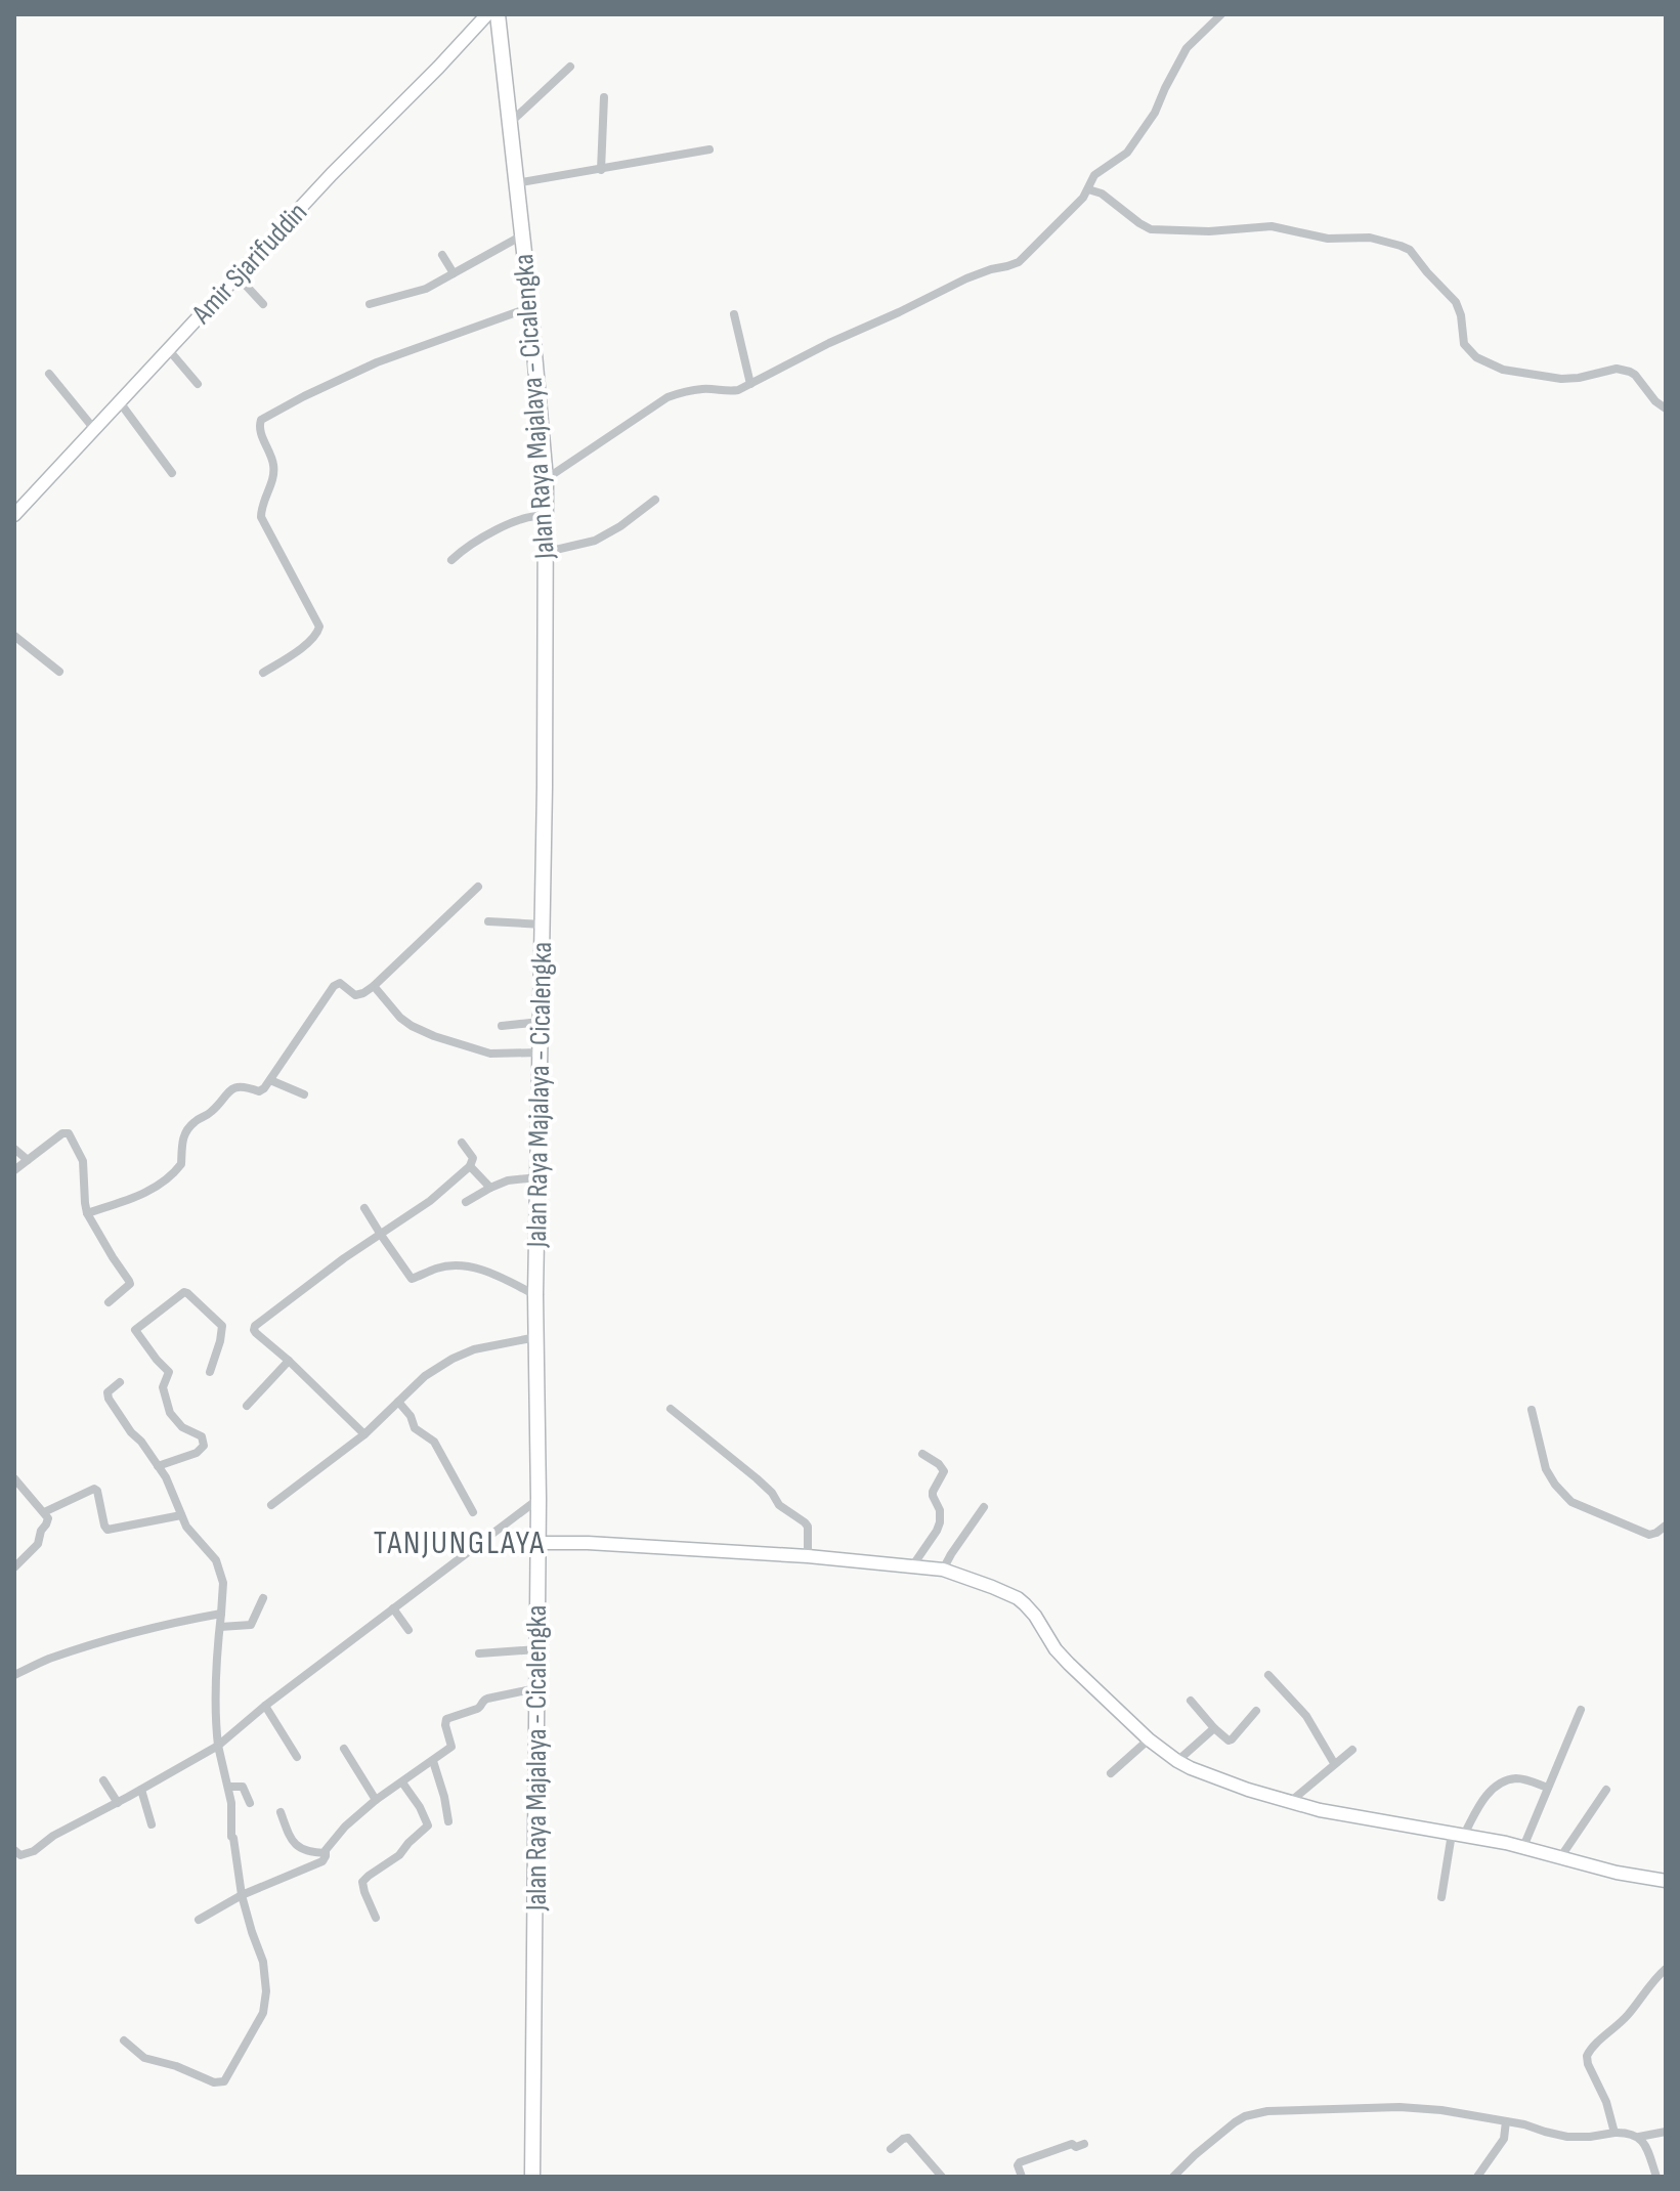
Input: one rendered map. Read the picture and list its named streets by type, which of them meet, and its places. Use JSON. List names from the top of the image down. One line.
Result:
{"streets":{"main road":["Jalan Raya Majalaya - Cicalengka"],"street":["Amir Sjarifuddin"]},"districts":["TANJUNGLAYA"]}
